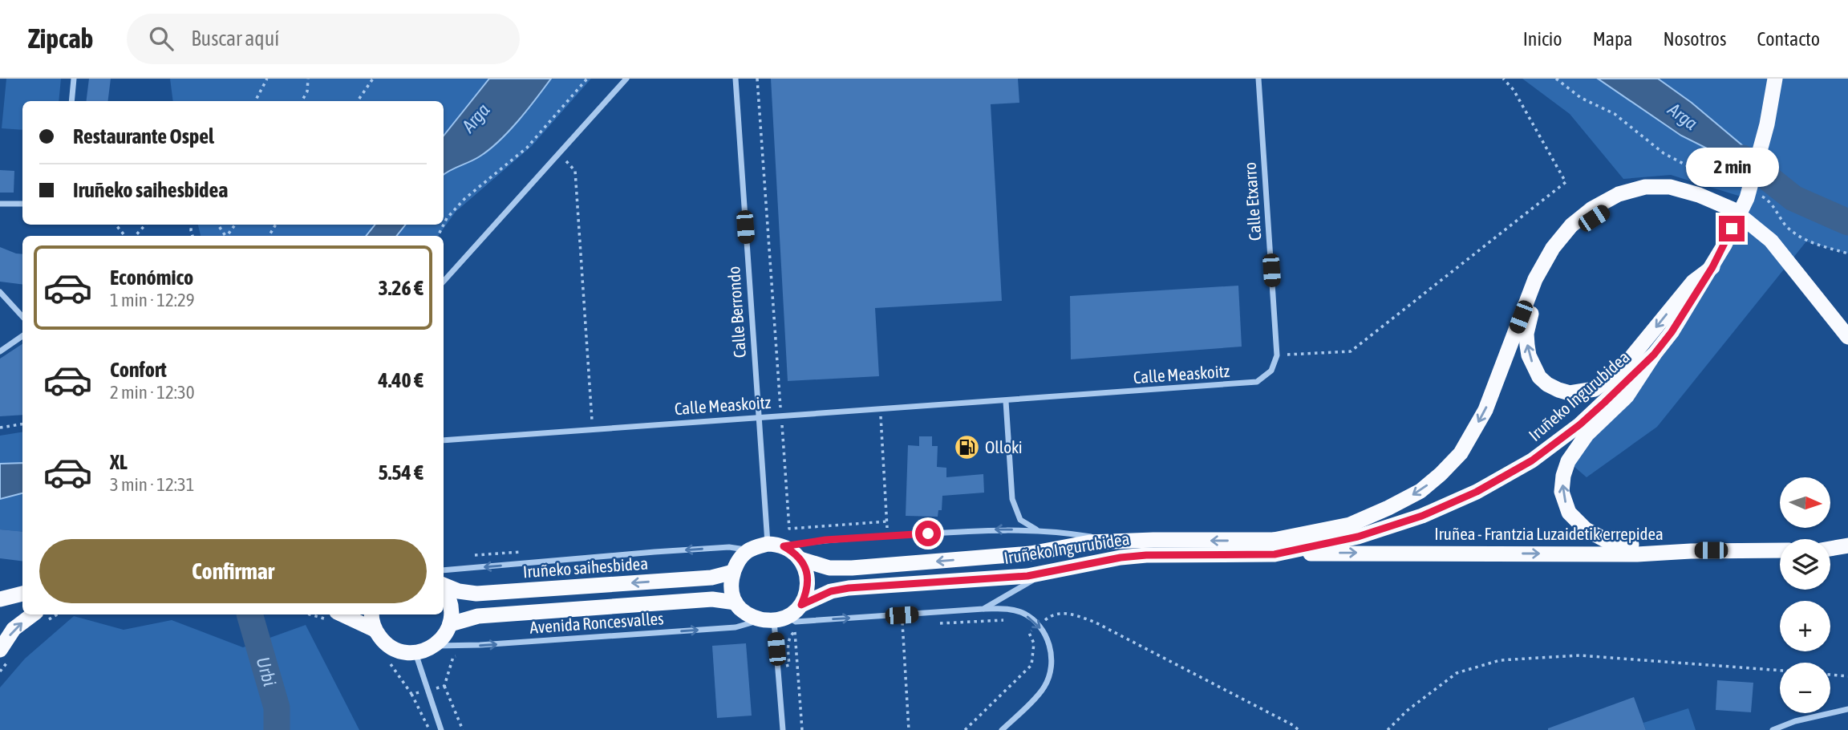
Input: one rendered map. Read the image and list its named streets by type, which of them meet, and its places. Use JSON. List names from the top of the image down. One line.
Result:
{"streets":{"highway":["Iruñeko Ingurubidea","Iruñea - Frantzia Luzaidetik errepidea","Iruñeko saihesbidea"],"street":["Calle Etxarro","Calle Berrondo","Calle Measkoitz","Avenida Roncesvalles"]},"crossings":[["Calle Etxarro","Calle Measkoitz"],["Calle Berrondo","Calle Measkoitz"],["Calle Berrondo","Iruñeko Ingurubidea"],["Calle Berrondo","Iruñeko saihesbidea"],["Calle Berrondo","Avenida Roncesvalles"],["Iruñeko Ingurubidea","Iruñea - Frantzia Luzaidetik errepidea"],["Iruñeko Ingurubidea","Iruñeko saihesbidea"],["Iruñeko Ingurubidea","Avenida Roncesvalles"],["Iruñeko saihesbidea","Avenida Roncesvalles"]],"one_way":["Iruñea - Frantzia Luzaidetik errepidea","Avenida Roncesvalles"],"water":["Arga","Urbi"],"places":{"fuel station":["Olloki"]},"north":"right","page":{"header":"Zipcab","search":"Buscar aquí","nav":["Inicio","Mapa","Nosotros","Contacto"],"banner":["Restaurante Ospel","Iruñeko saihesbidea"],"bubble":"2 min","list":[{"name":"Económico","note":"1 min · 12:29","value":"3.26 €"},{"name":"Confort","note":"2 min · 12:30","value":"4.40 €"},{"name":"XL","note":"3 min · 12:31","value":"5.54 €"}],"map_buttons":["+","−"],"buttons":"Confirmar"}}
